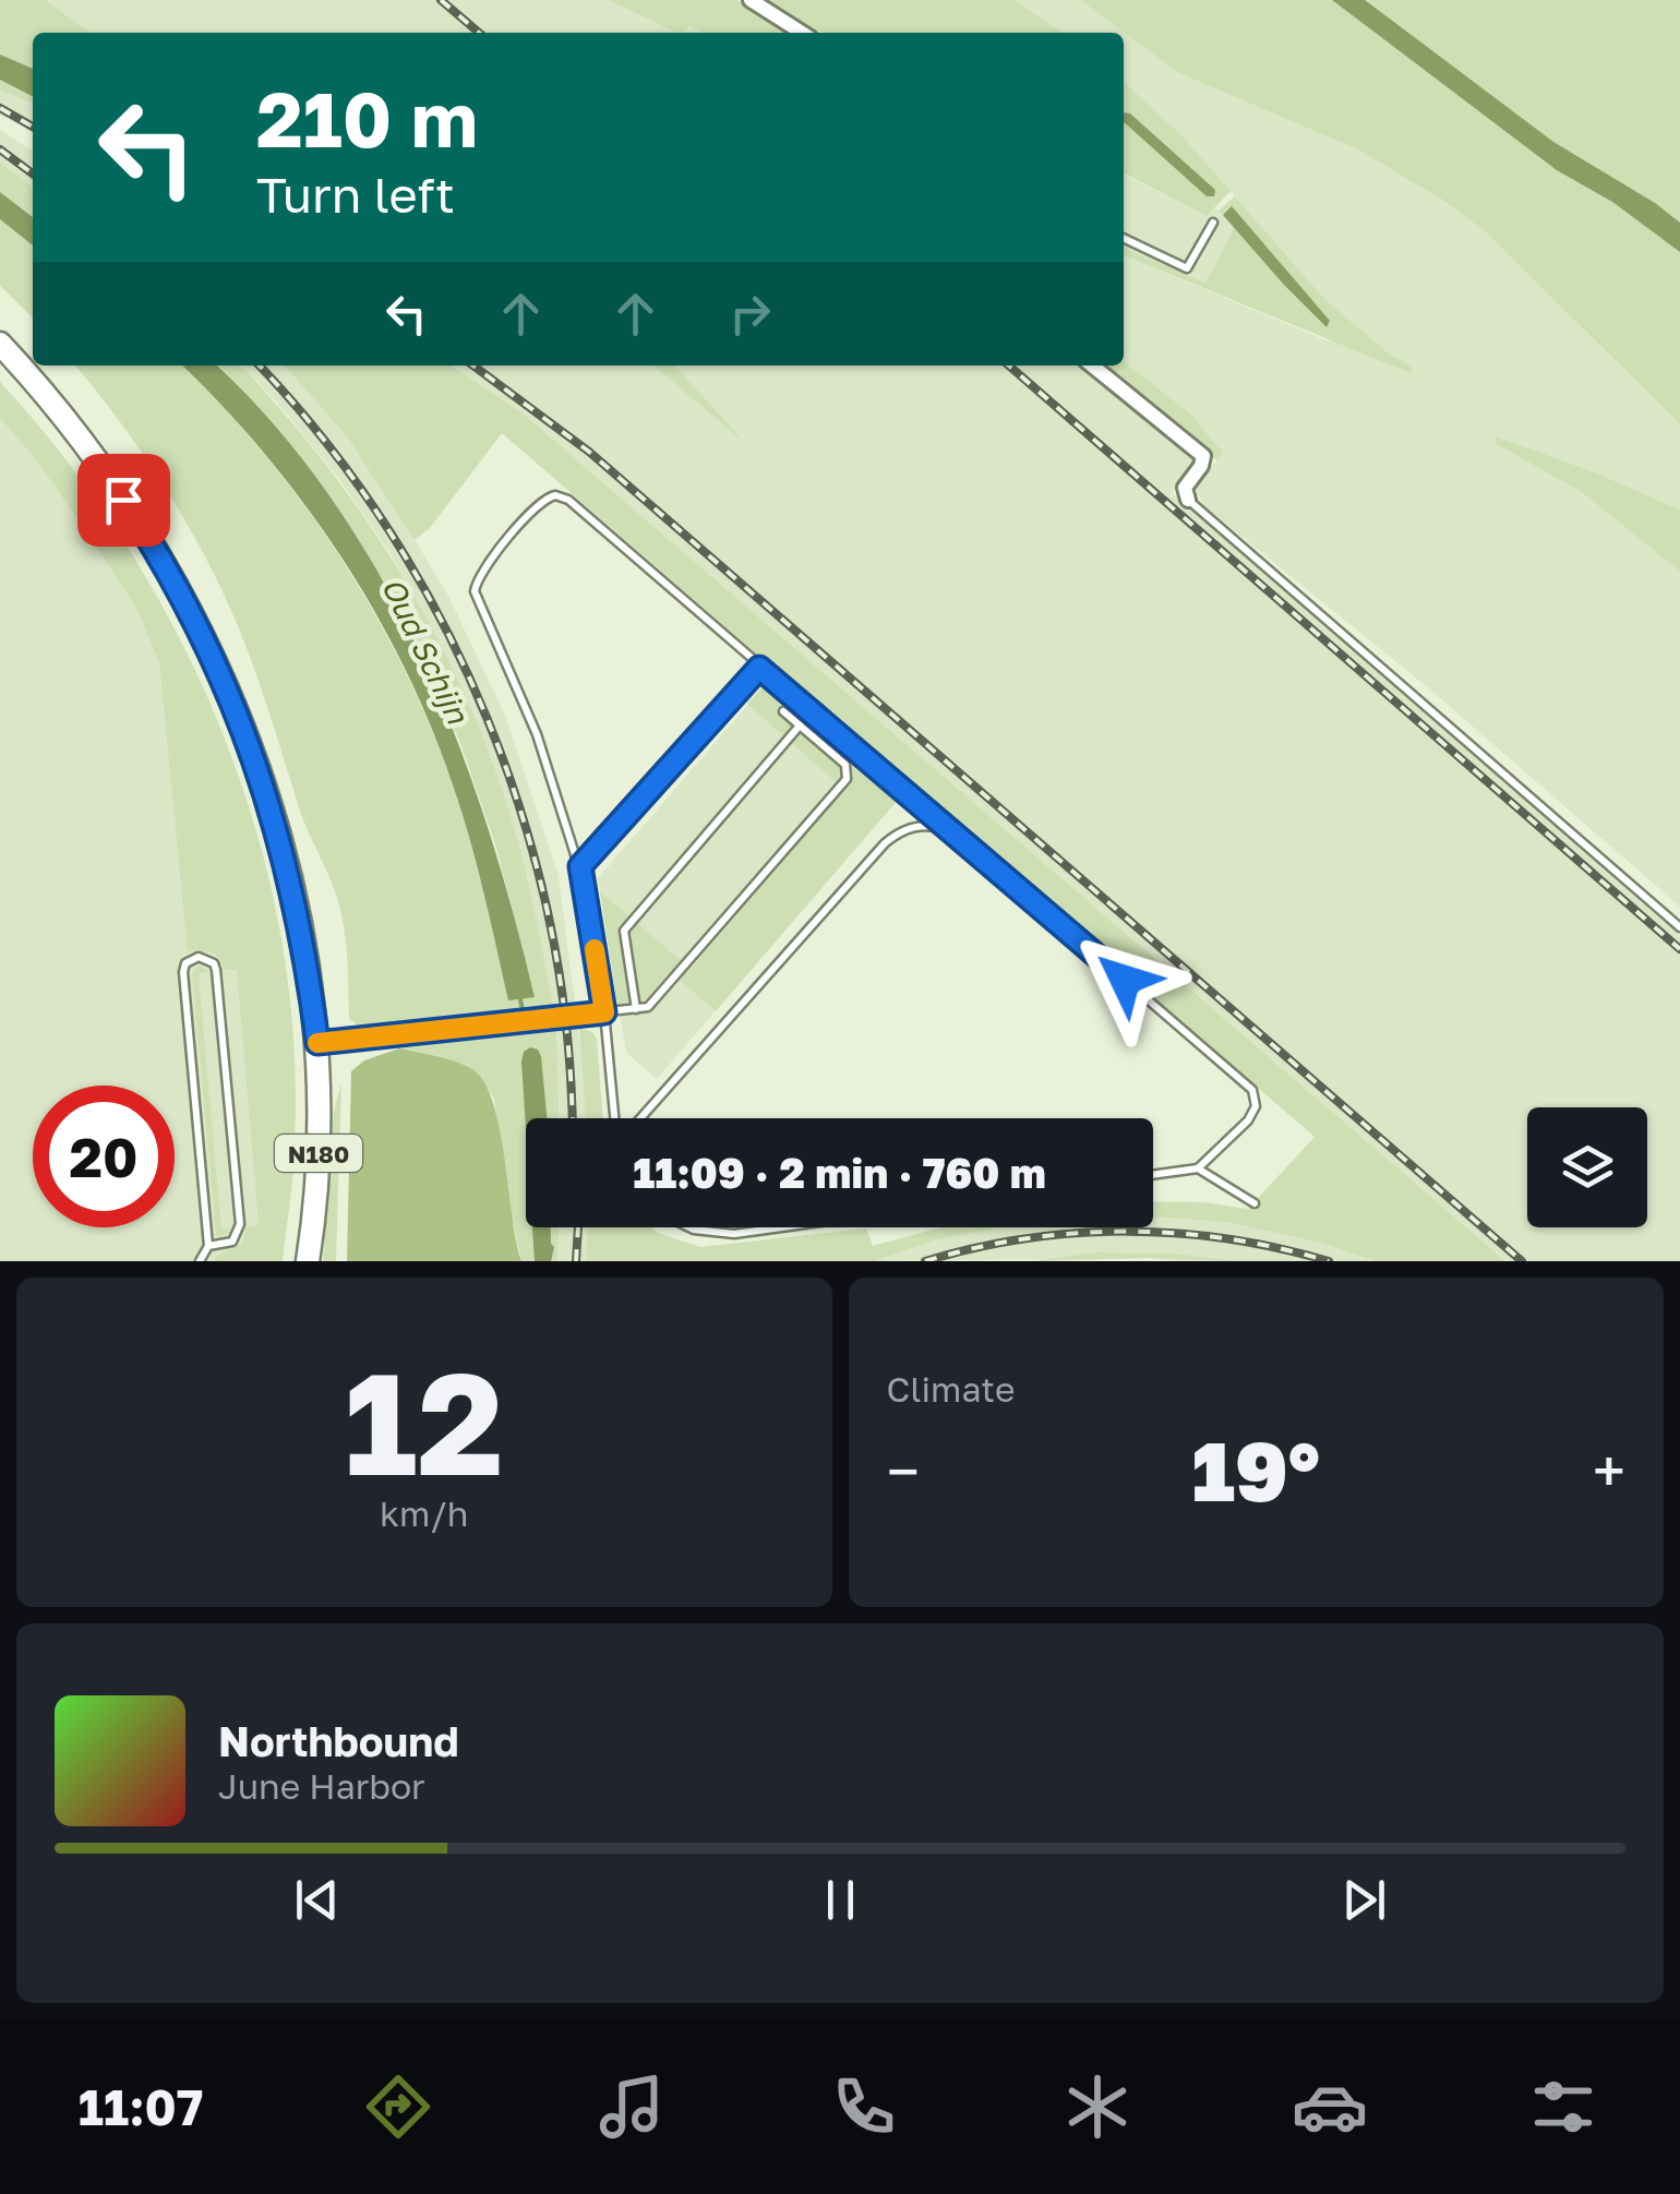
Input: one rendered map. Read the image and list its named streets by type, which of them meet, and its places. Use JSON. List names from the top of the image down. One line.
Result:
{"streets":{"main road":["N180"]},"water":["Oud Schijn"],"page":{"turn":["210 m","Turn left"],"limit":"20","trip":"11:09 · 2 min · 760 m","tile":[["12","km/h"],"Climate"],"heat":["−","19°","+"],"song":["Northbound","June Harbor"],"tabs":"11:07"}}
